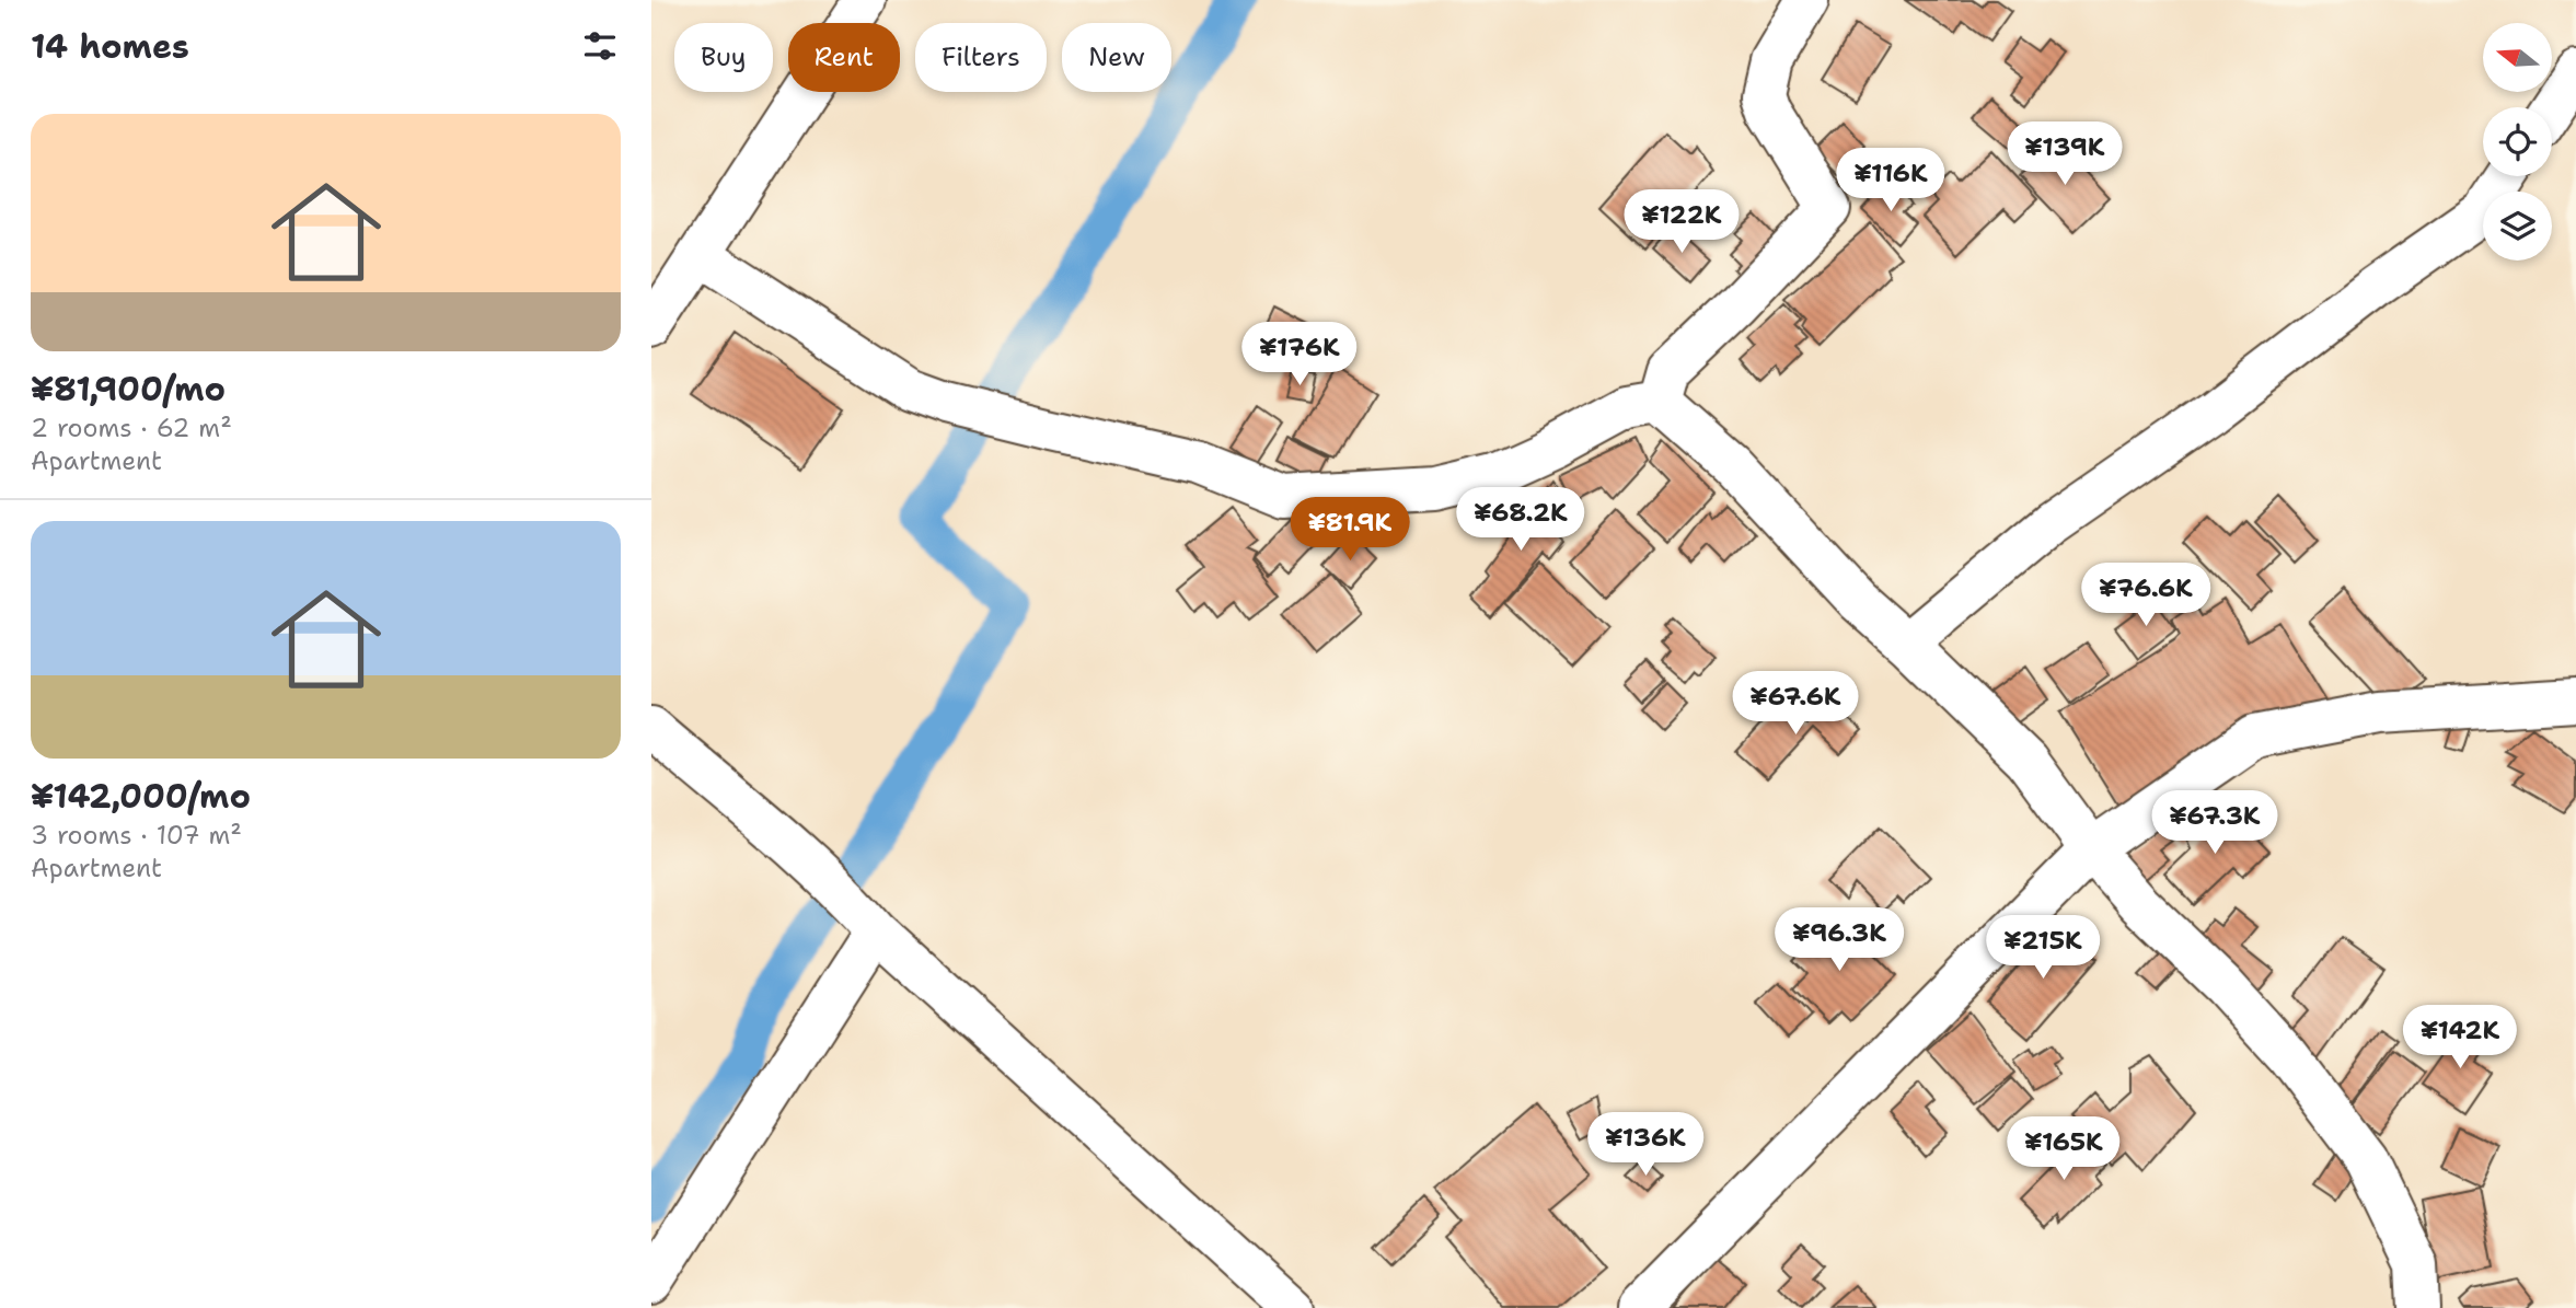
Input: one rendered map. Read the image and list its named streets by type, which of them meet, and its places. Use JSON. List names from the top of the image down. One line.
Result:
{"north":"left","page":{"heading":"14 homes","chip":["Buy","Rent","Filters","New"],"list":[{"name":"¥81,900/mo","note":"2 rooms · 62 m² · Apartment"},{"name":"¥142,000/mo","note":"3 rooms · 107 m² · Apartment"}],"price":["¥139K","¥116K","¥122K","¥176K","¥68.2K","¥81.9K","¥76.6K","¥67.6K","¥67.3K","¥96.3K","¥215K","¥142K","¥136K","¥165K"]}}
